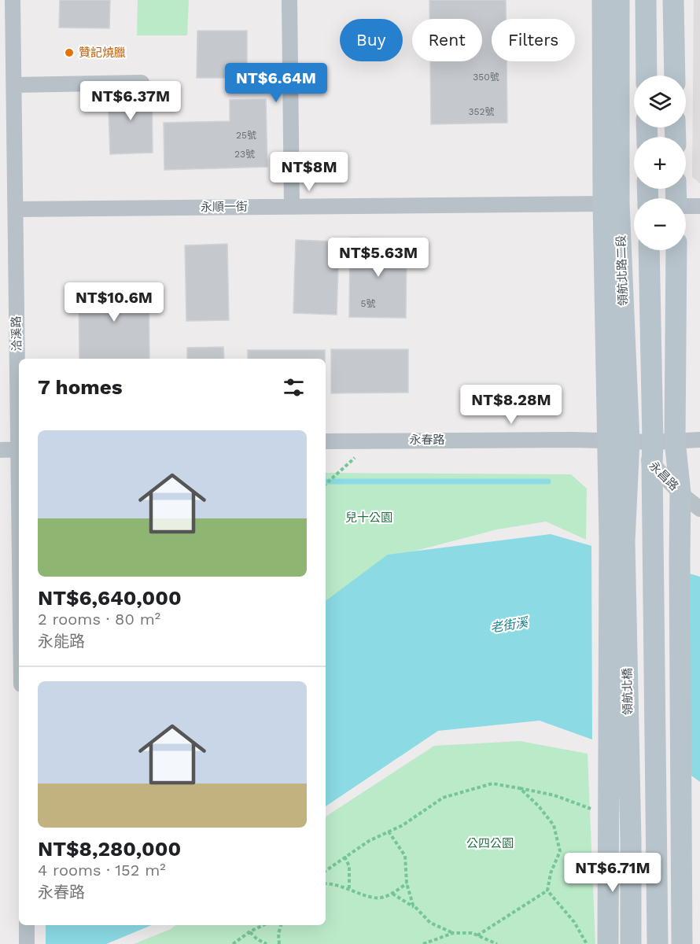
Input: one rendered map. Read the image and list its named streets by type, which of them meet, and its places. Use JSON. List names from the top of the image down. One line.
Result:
{"streets":{"street":["永順一街","領航北路二段","洽溪路","永春路","永昌路","領航北橋"]},"crossings":[["永順一街","領航北路二段"],["永順一街","洽溪路"],["領航北路二段","永春路"],["領航北路二段","永昌路"],["領航北路二段","領航北橋"],["永春路","永昌路"]],"water":["老街溪"],"parks":["兒十公園","公四公園"],"places":["贊記燒臘"],"house_numbers":["350號","352號","25號","23號","5號"],"page":{"chip":["Buy","Rent","Filters"],"price":["NT$6.64M","NT$6.37M","NT$8M","NT$5.63M","NT$10.6M","NT$8.28M","NT$6.71M"],"map_buttons":["+","−"],"heading":"7 homes","list":[{"name":"NT$6,640,000","note":"2 rooms · 80 m² · 永能路"},{"name":"NT$8,280,000","note":"4 rooms · 152 m² · 永春路"}]}}
